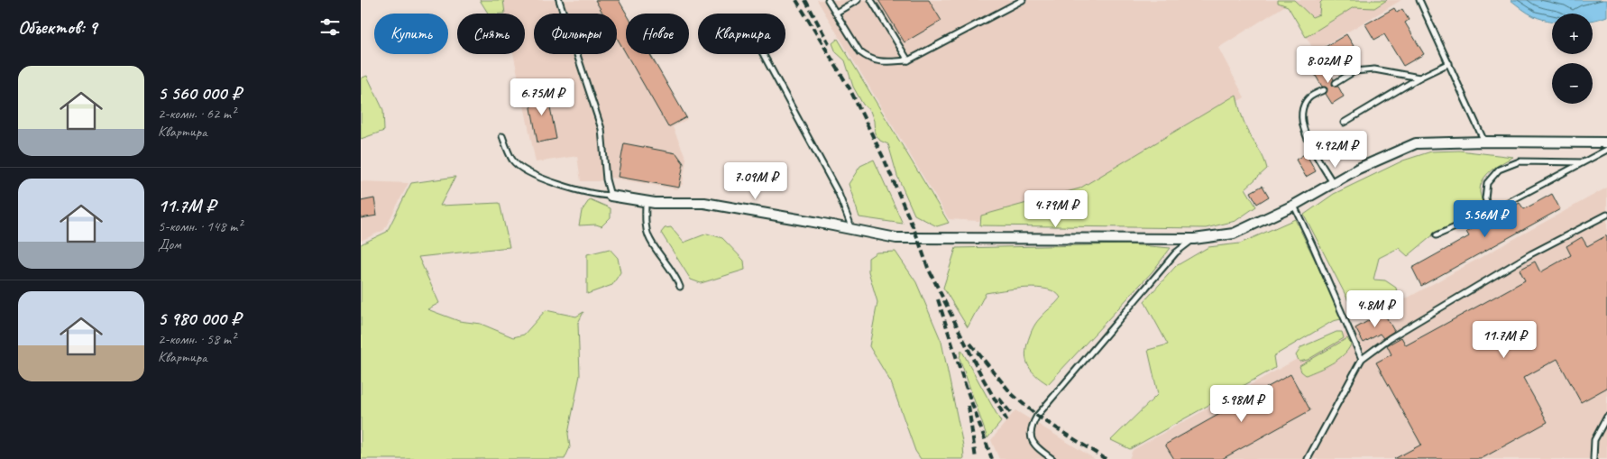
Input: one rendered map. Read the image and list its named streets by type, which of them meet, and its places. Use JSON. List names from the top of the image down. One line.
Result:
{"page":{"heading":"Объектов: 9","map_buttons":["+","−"],"chip":["Купить","Снять","Фильтры","Новое","Квартира"],"price":["8.02M ₽","6.75M ₽","4.92M ₽","7.09M ₽","4.79M ₽","5.56M ₽","4.8M ₽","11.7M ₽","5.98M ₽"],"list":[{"name":"5 560 000 ₽","note":"2-комн. · 62 m² · Квартира"},{"name":"11.7M ₽","note":"5-комн. · 148 m² · Дом"},{"name":"5 980 000 ₽","note":"2-комн. · 58 m² · Квартира"}]}}
